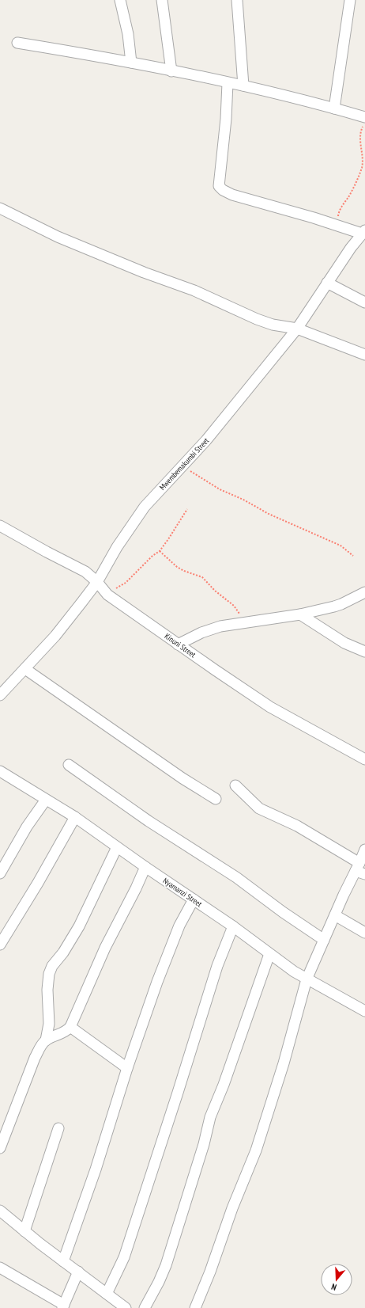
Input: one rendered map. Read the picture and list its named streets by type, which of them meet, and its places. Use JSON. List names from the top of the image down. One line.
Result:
{"streets":{"street":["Mwembemakumbi Street","Kinuni Street","Nyamanzi Street"]},"crossings":[["Mwembemakumbi Street","Kinuni Street"]],"north":"bottom"}
